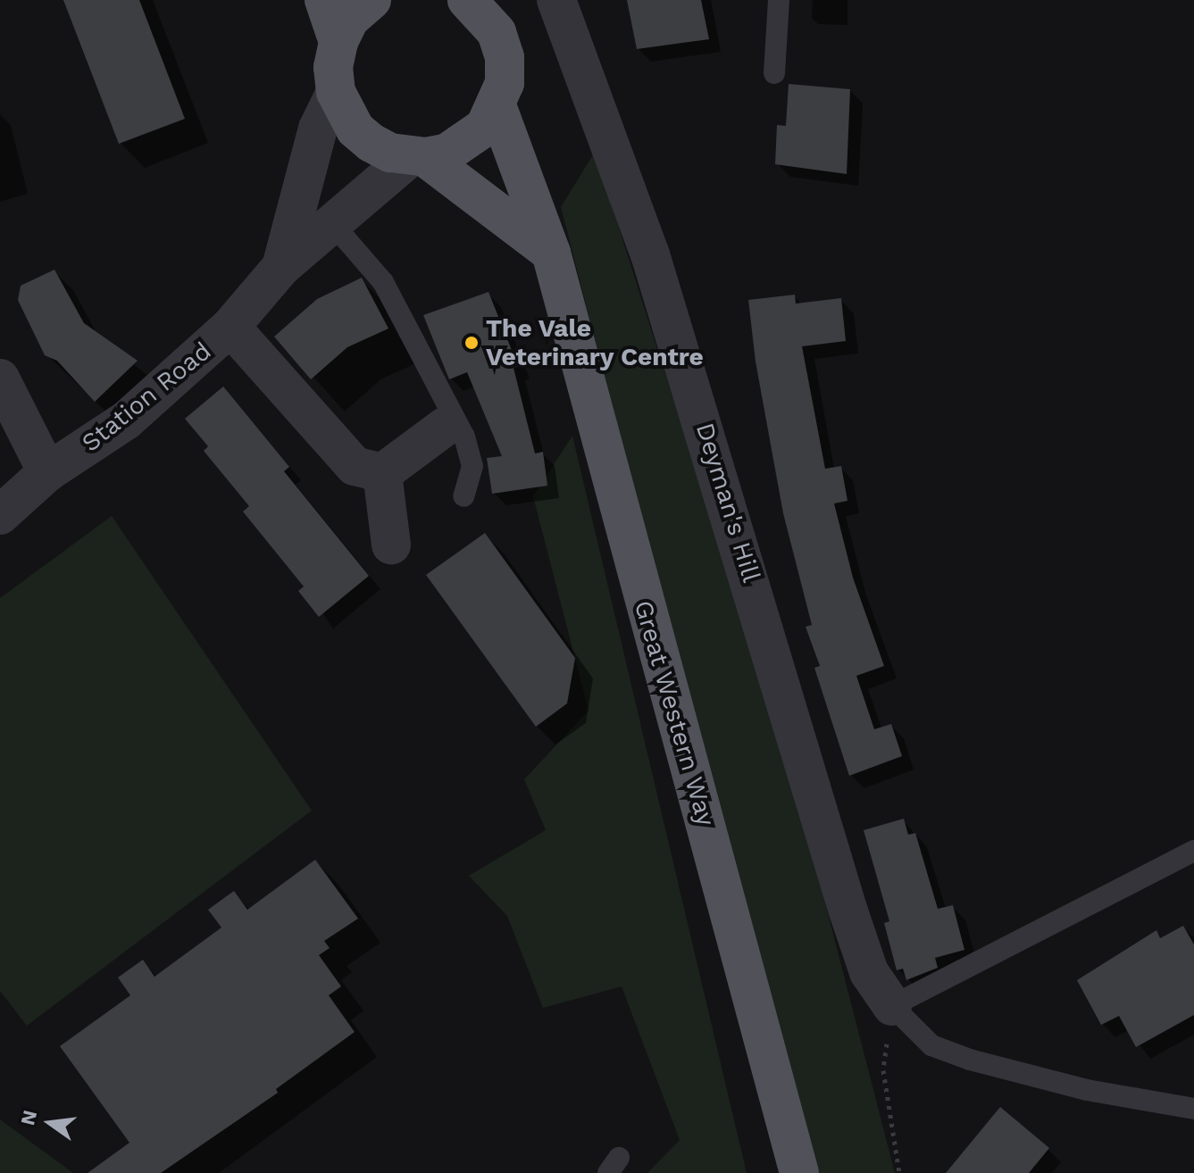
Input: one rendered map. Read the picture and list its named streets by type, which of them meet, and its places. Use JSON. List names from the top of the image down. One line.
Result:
{"streets":{"main road":["Great Western Way"],"street":["Station Road","Deyman's Hill"]},"places":["The Vale Veterinary Centre"],"north":"left"}
